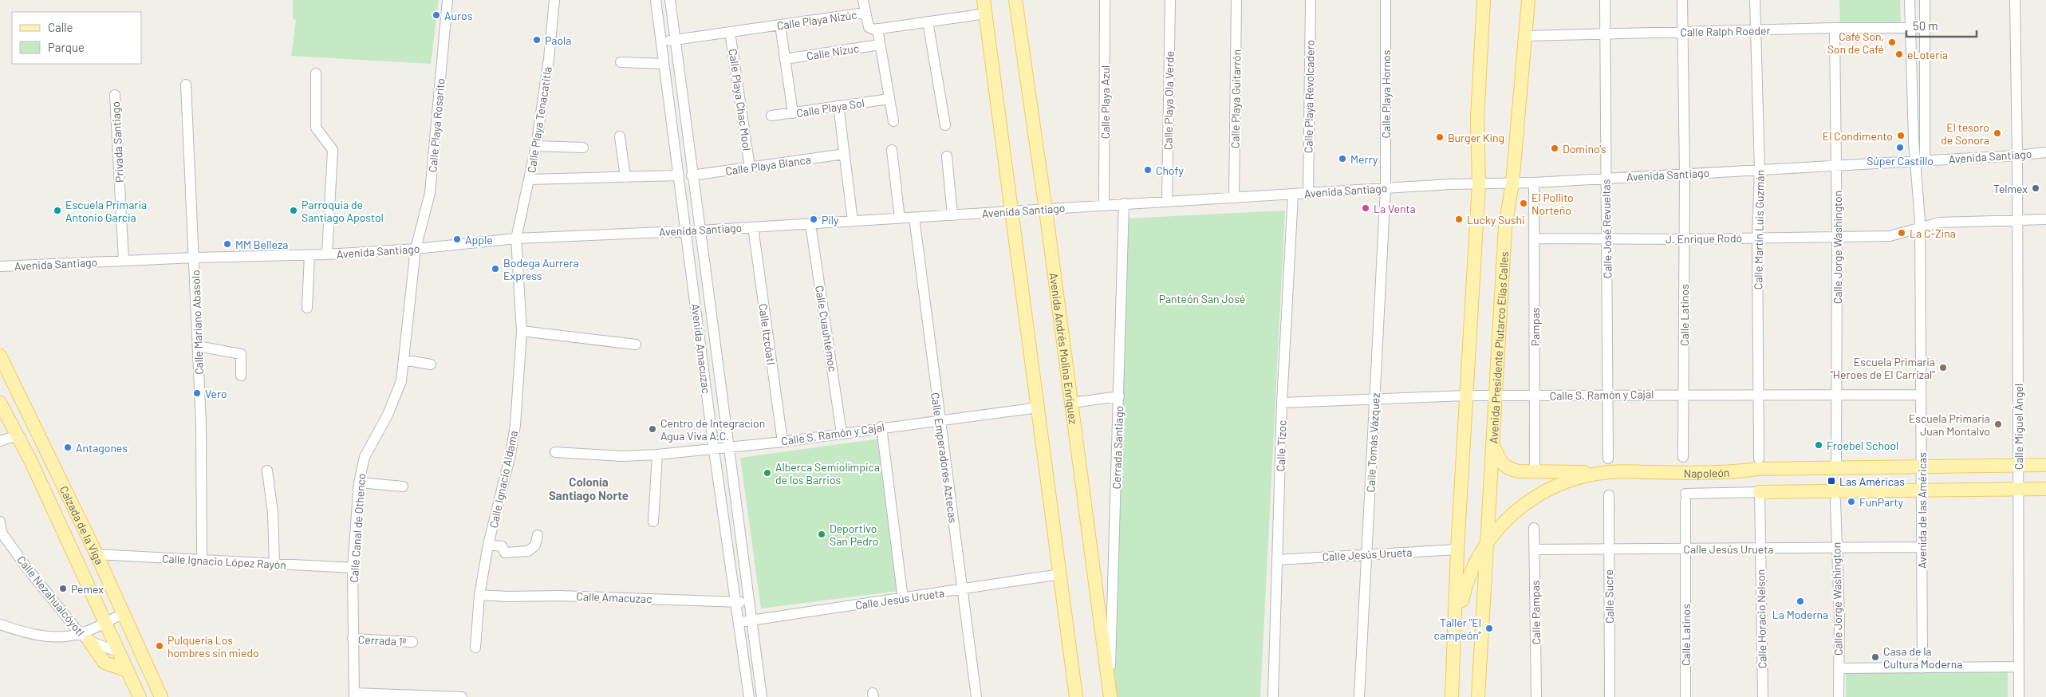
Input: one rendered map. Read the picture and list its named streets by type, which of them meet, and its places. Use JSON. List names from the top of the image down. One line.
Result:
{"streets":{"main road":["Avenida Presidente Plutarco Elías Calles","Avenida Andrés Molina Enríquez","Napoleón","Calzada de la Viga"],"street":["Calle Playa Nizúc","Calle Ralph Roeder","Calle Nizuc","Calle Playa Hornos","Calle Playa Revolcadero","Calle Playa Guitarrón","Calle Playa Chac Mool","Calle Playa Ola Verde","Calle Playa Azul","Calle Playa Sol","Calle Playa Tenacatitla","Calle Playa Rosarito","Privada Santiago","Avenida Santiago","Calle Playa Blanca","Calle José Revueltas","Calle Martín Luis Guzmán","J. Enrique Rodó","Calle Jorge Washington","Calle Latinos","Calle Mariano Abasolo","Pampas","Calle Cuauhtémoc","Calle Itzcóatl","Avenida Amacuzac","Calle S. Ramón y Cajal","Calle Miguel Ángel","Calle Tomás Vázquez","Calle Tizoc","Cerrada Santiago","Calle Emperadores Aztecas","Calle Ignacio Aldama","Avenida de las Américas","Calle Canal de Othenco","Calle Jesús Urueta","Calle Ignacio López Rayón","Calle Nezahualcóyotl","Calle Sucre","Calle Amacuzac","Calle Pampas","Calle Horacio Nelson","Cerrada 1ª"]},"crossings":[["Calle Playa Nizúc","Calle Playa Chac Mool"],["Calle Playa Nizúc","Avenida Amacuzac"],["Calle Ralph Roeder","Calle José Revueltas"],["Calle Ralph Roeder","Calle Martín Luis Guzmán"],["Calle Ralph Roeder","Calle Jorge Washington"],["Calle Ralph Roeder","Calle Latinos"],["Calle Ralph Roeder","Avenida Presidente Plutarco Elías Calles"],["Calle Playa Hornos","Avenida Santiago"],["Calle Playa Hornos","Calle Tomás Vázquez"],["Calle Playa Revolcadero","Avenida Santiago"],["Calle Playa Guitarrón","Avenida Santiago"],["Calle Playa Chac Mool","Calle Playa Blanca"],["Calle Playa Ola Verde","Avenida Santiago"],["Calle Playa Azul","Avenida Santiago"],["Calle Playa Tenacatitla","Avenida Santiago"],["Calle Playa Tenacatitla","Calle Ignacio Aldama"],["Calle Playa Rosarito","Avenida Santiago"],["Calle Playa Rosarito","Calle Canal de Othenco"],["Privada Santiago","Avenida Santiago"],["Avenida Santiago","Calle José Revueltas"],["Avenida Santiago","Calle Martín Luis Guzmán"],["Avenida Santiago","Calle Jorge Washington"],["Avenida Santiago","Calle Latinos"],["Avenida Santiago","Calle Mariano Abasolo"],["Avenida Santiago","Pampas"],["Avenida Santiago","Calle Cuauhtémoc"],["Avenida Santiago","Calle Itzcóatl"],["Avenida Santiago","Avenida Presidente Plutarco Elías Calles"],["Avenida Santiago","Avenida Amacuzac"],["Avenida Santiago","Avenida Andrés Molina Enríquez"],["Avenida Santiago","Calle Miguel Ángel"],["Avenida Santiago","Calle Tomás Vázquez"],["Avenida Santiago","Calle Tizoc"],["Avenida Santiago","Cerrada Santiago"],["Avenida Santiago","Calle Emperadores Aztecas"],["Avenida Santiago","Calle Ignacio Aldama"],["Avenida Santiago","Avenida de las Américas"],["Avenida Santiago","Calle Canal de Othenco"],["Calle Playa Blanca","Avenida Amacuzac"],["Calle José Revueltas","J. Enrique Rodó"],["Calle José Revueltas","Calle S. Ramón y Cajal"],["Calle Martín Luis Guzmán","J. Enrique Rodó"],["Calle Martín Luis Guzmán","Calle S. Ramón y Cajal"],["J. Enrique Rodó","Calle Jorge Washington"],["J. Enrique Rodó","Calle Latinos"],["J. Enrique Rodó","Pampas"],["J. Enrique Rodó","Calle Miguel Ángel"],["J. Enrique Rodó","Avenida de las Américas"],["Calle Jorge Washington","Calle S. Ramón y Cajal"],["Calle Jorge Washington","Napoleón"],["Calle Jorge Washington","Calle Jesús Urueta"],["Calle Latinos","Calle S. Ramón y Cajal"],["Calle Latinos","Napoleón"],["Calle Latinos","Calle Jesús Urueta"],["Calle Mariano Abasolo","Calle Ignacio López Rayón"],["Pampas","Calle S. Ramón y Cajal"],["Calle Cuauhtémoc","Calle S. Ramón y Cajal"],["Calle Itzcóatl","Calle S. Ramón y Cajal"],["Avenida Presidente Plutarco Elías Calles","Calle S. Ramón y Cajal"],["Avenida Presidente Plutarco Elías Calles","Napoleón"],["Avenida Amacuzac","Calle S. Ramón y Cajal"],["Avenida Amacuzac","Calle Jesús Urueta"],["Avenida Amacuzac","Calle Amacuzac"],["Avenida Andrés Molina Enríquez","Cerrada Santiago"],["Calle S. Ramón y Cajal","Calle Tomás Vázquez"],["Calle S. Ramón y Cajal","Calle Tizoc"],["Calle S. Ramón y Cajal","Calle Emperadores Aztecas"],["Calle S. Ramón y Cajal","Avenida de las Américas"],["Calle Miguel Ángel","Napoleón"],["Calle Tomás Vázquez","Calle Jesús Urueta"],["Calle Tizoc","Calle Jesús Urueta"],["Calle Emperadores Aztecas","Calle Jesús Urueta"],["Napoleón","Avenida de las Américas"],["Napoleón","Calle Horacio Nelson"],["Calle Ignacio Aldama","Calle Amacuzac"],["Avenida de las Américas","Calle Jesús Urueta"],["Calzada de la Viga","Calle Ignacio López Rayón"],["Calzada de la Viga","Calle Nezahualcóyotl"],["Calle Canal de Othenco","Calle Ignacio López Rayón"],["Calle Canal de Othenco","Cerrada 1ª"],["Calle Jesús Urueta","Calle Sucre"],["Calle Jesús Urueta","Calle Pampas"],["Calle Jesús Urueta","Calle Horacio Nelson"]],"districts":["Colonia Santiago Norte"],"parks":["Panteón San José"],"places":{"other":["Auros","Paola","Café Son, Son de Café","eLoteria","El tesoro de Sonora","El Condimento","Burger King","Súper Castillo","Domino's","Merry","Chofy","Telmex","El Pollito Norteño","La Venta","Escuela Primaria Antonio Garcia","Parroquia de Santiago Apostol","Pily","Lucky Sushi","La C-Zina","Apple","MM Belleza","Bodega Aurrera Express","Escuela Primaria \"Heroes de El Carrizal\"","Vero","Escuela Primaria Juan Montalvo","Centro de Integracion Agua Viva A.C.","Froebel School","Antagones","Alberca Semiolímpica de los Barrios","FunParty","Deportivo San Pedro","Pemex","La Moderna","Taller \"El campeón\"","Pulquería Los hombres sin miedo","Casa de la Cultura Moderna"],"transit":["Las Américas"]},"legend":["Calle","Parque"],"scale_bar":"50 m"}
